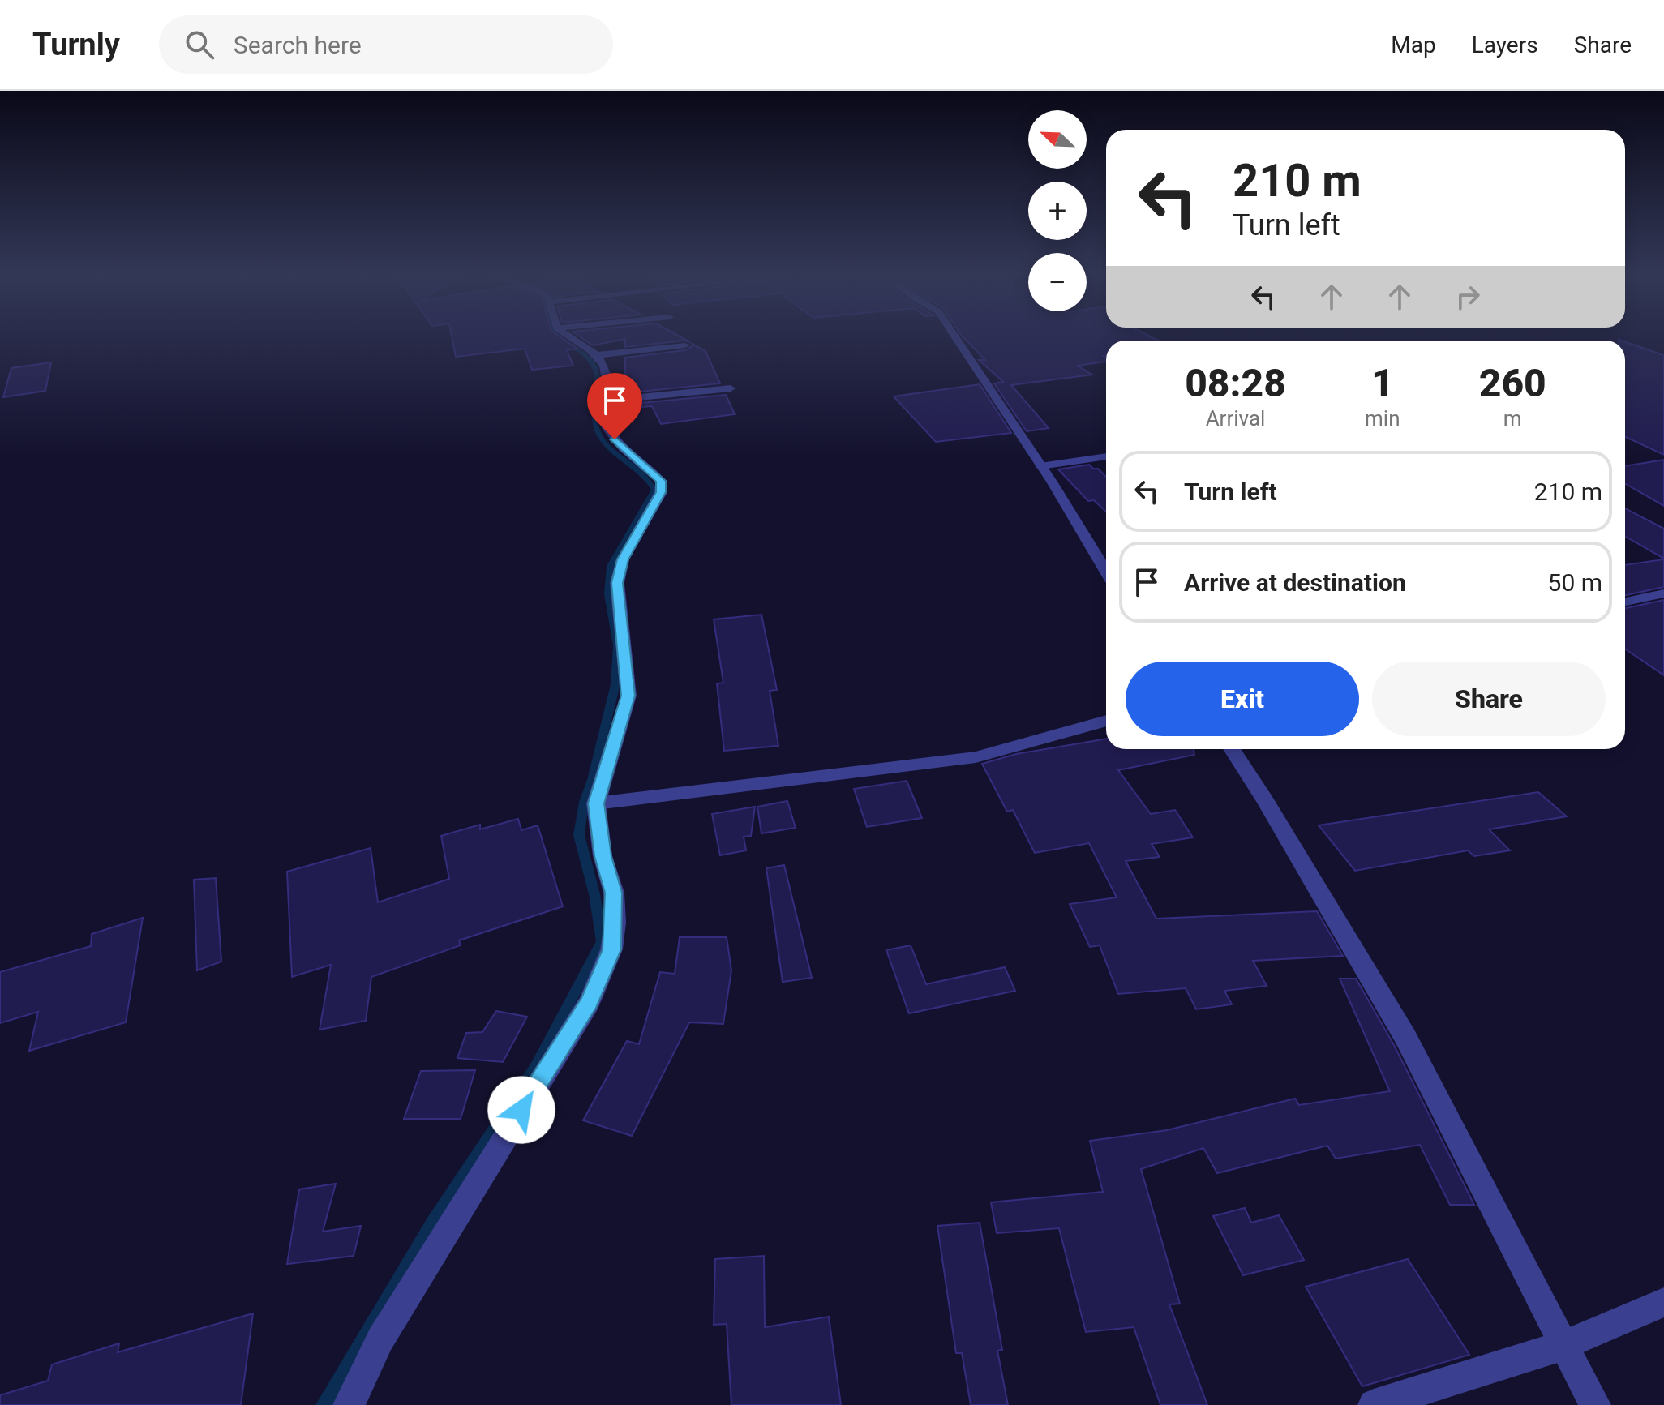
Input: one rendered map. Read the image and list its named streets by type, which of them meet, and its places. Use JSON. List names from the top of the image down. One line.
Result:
{"north":"top left","page":{"header":"Turnly","search":"Search here","nav":["Map","Layers","Share"],"map_buttons":["+","−"],"turn":["210 m","Turn left"],"eta":["08:28","Arrival","1","min","260","m"],"list":[{"name":"Turn left","value":"210 m"},{"name":"Arrive at destination","value":"50 m"}],"buttons":["Exit","Share"]}}
